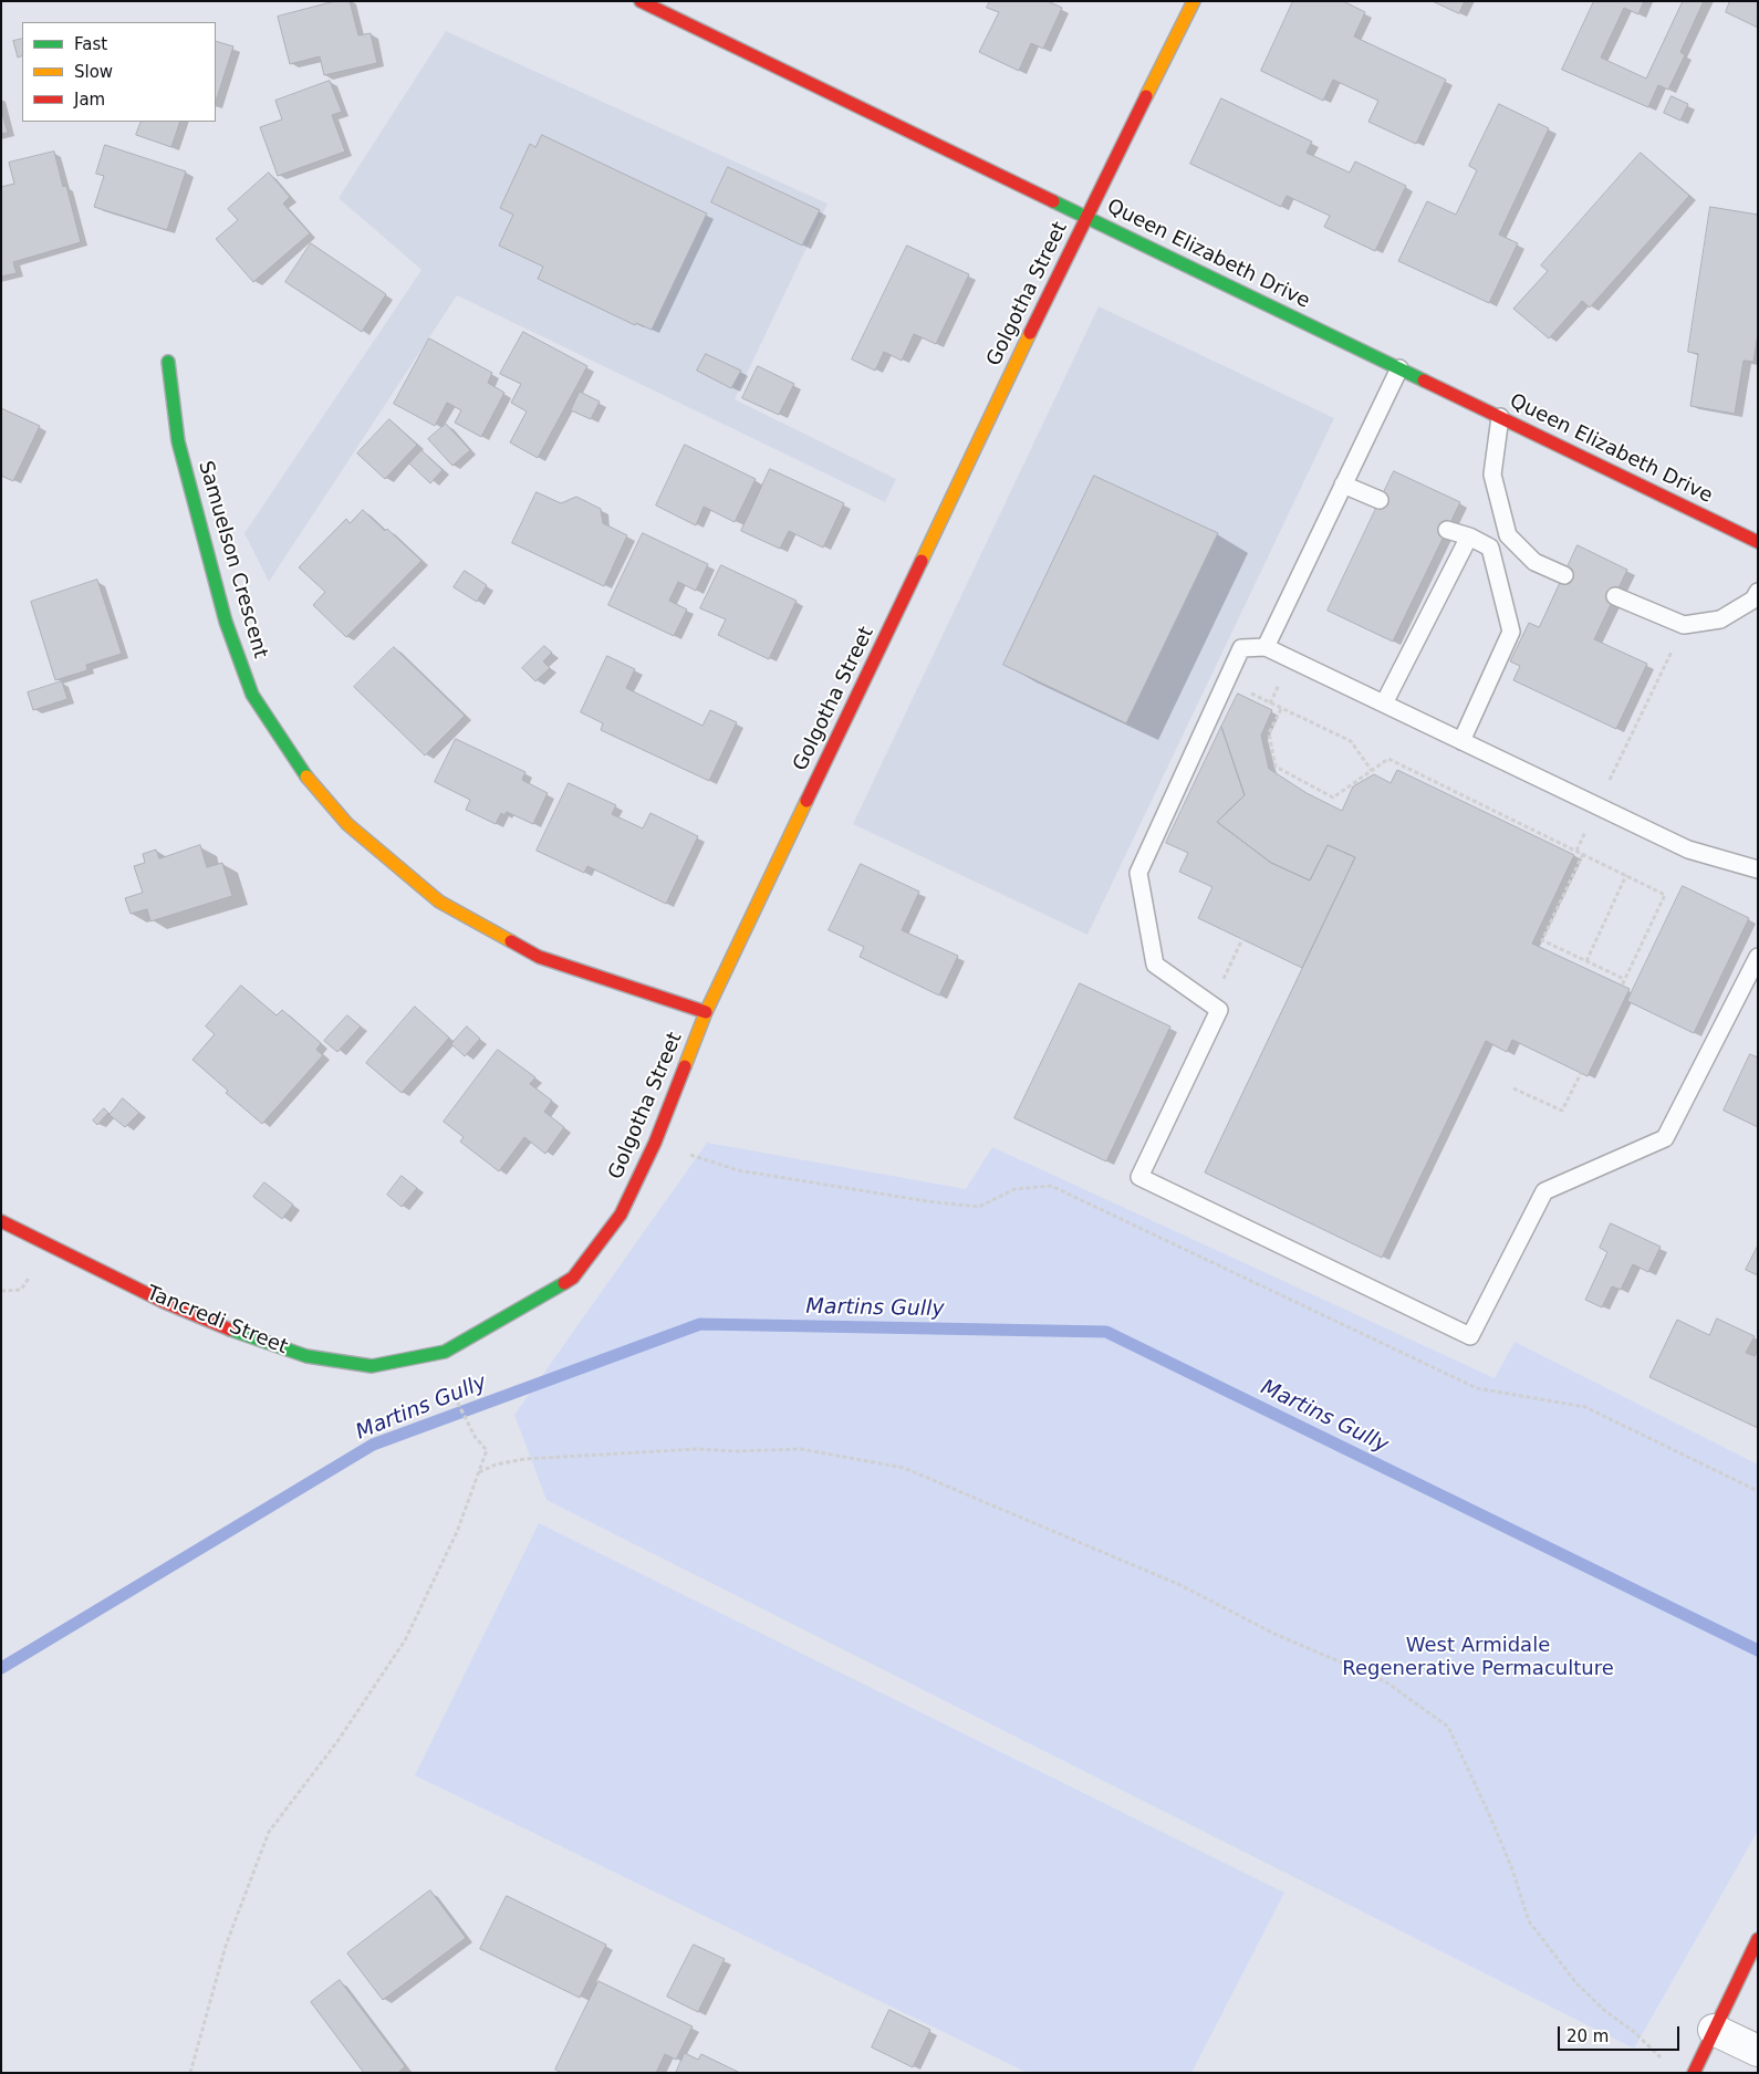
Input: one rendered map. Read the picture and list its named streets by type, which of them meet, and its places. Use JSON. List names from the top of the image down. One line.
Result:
{"streets":{"street":["Queen Elizabeth Drive","Golgotha Street","Samuelson Crescent","Tancredi Street"]},"crossings":[["Queen Elizabeth Drive","Golgotha Street"],["Golgotha Street","Samuelson Crescent"],["Golgotha Street","Tancredi Street"]],"water":["Martins Gully"],"parks":["West Armidale Regenerative Permaculture"],"legend":["Fast","Slow","Jam"],"scale_bar":"20 m"}
